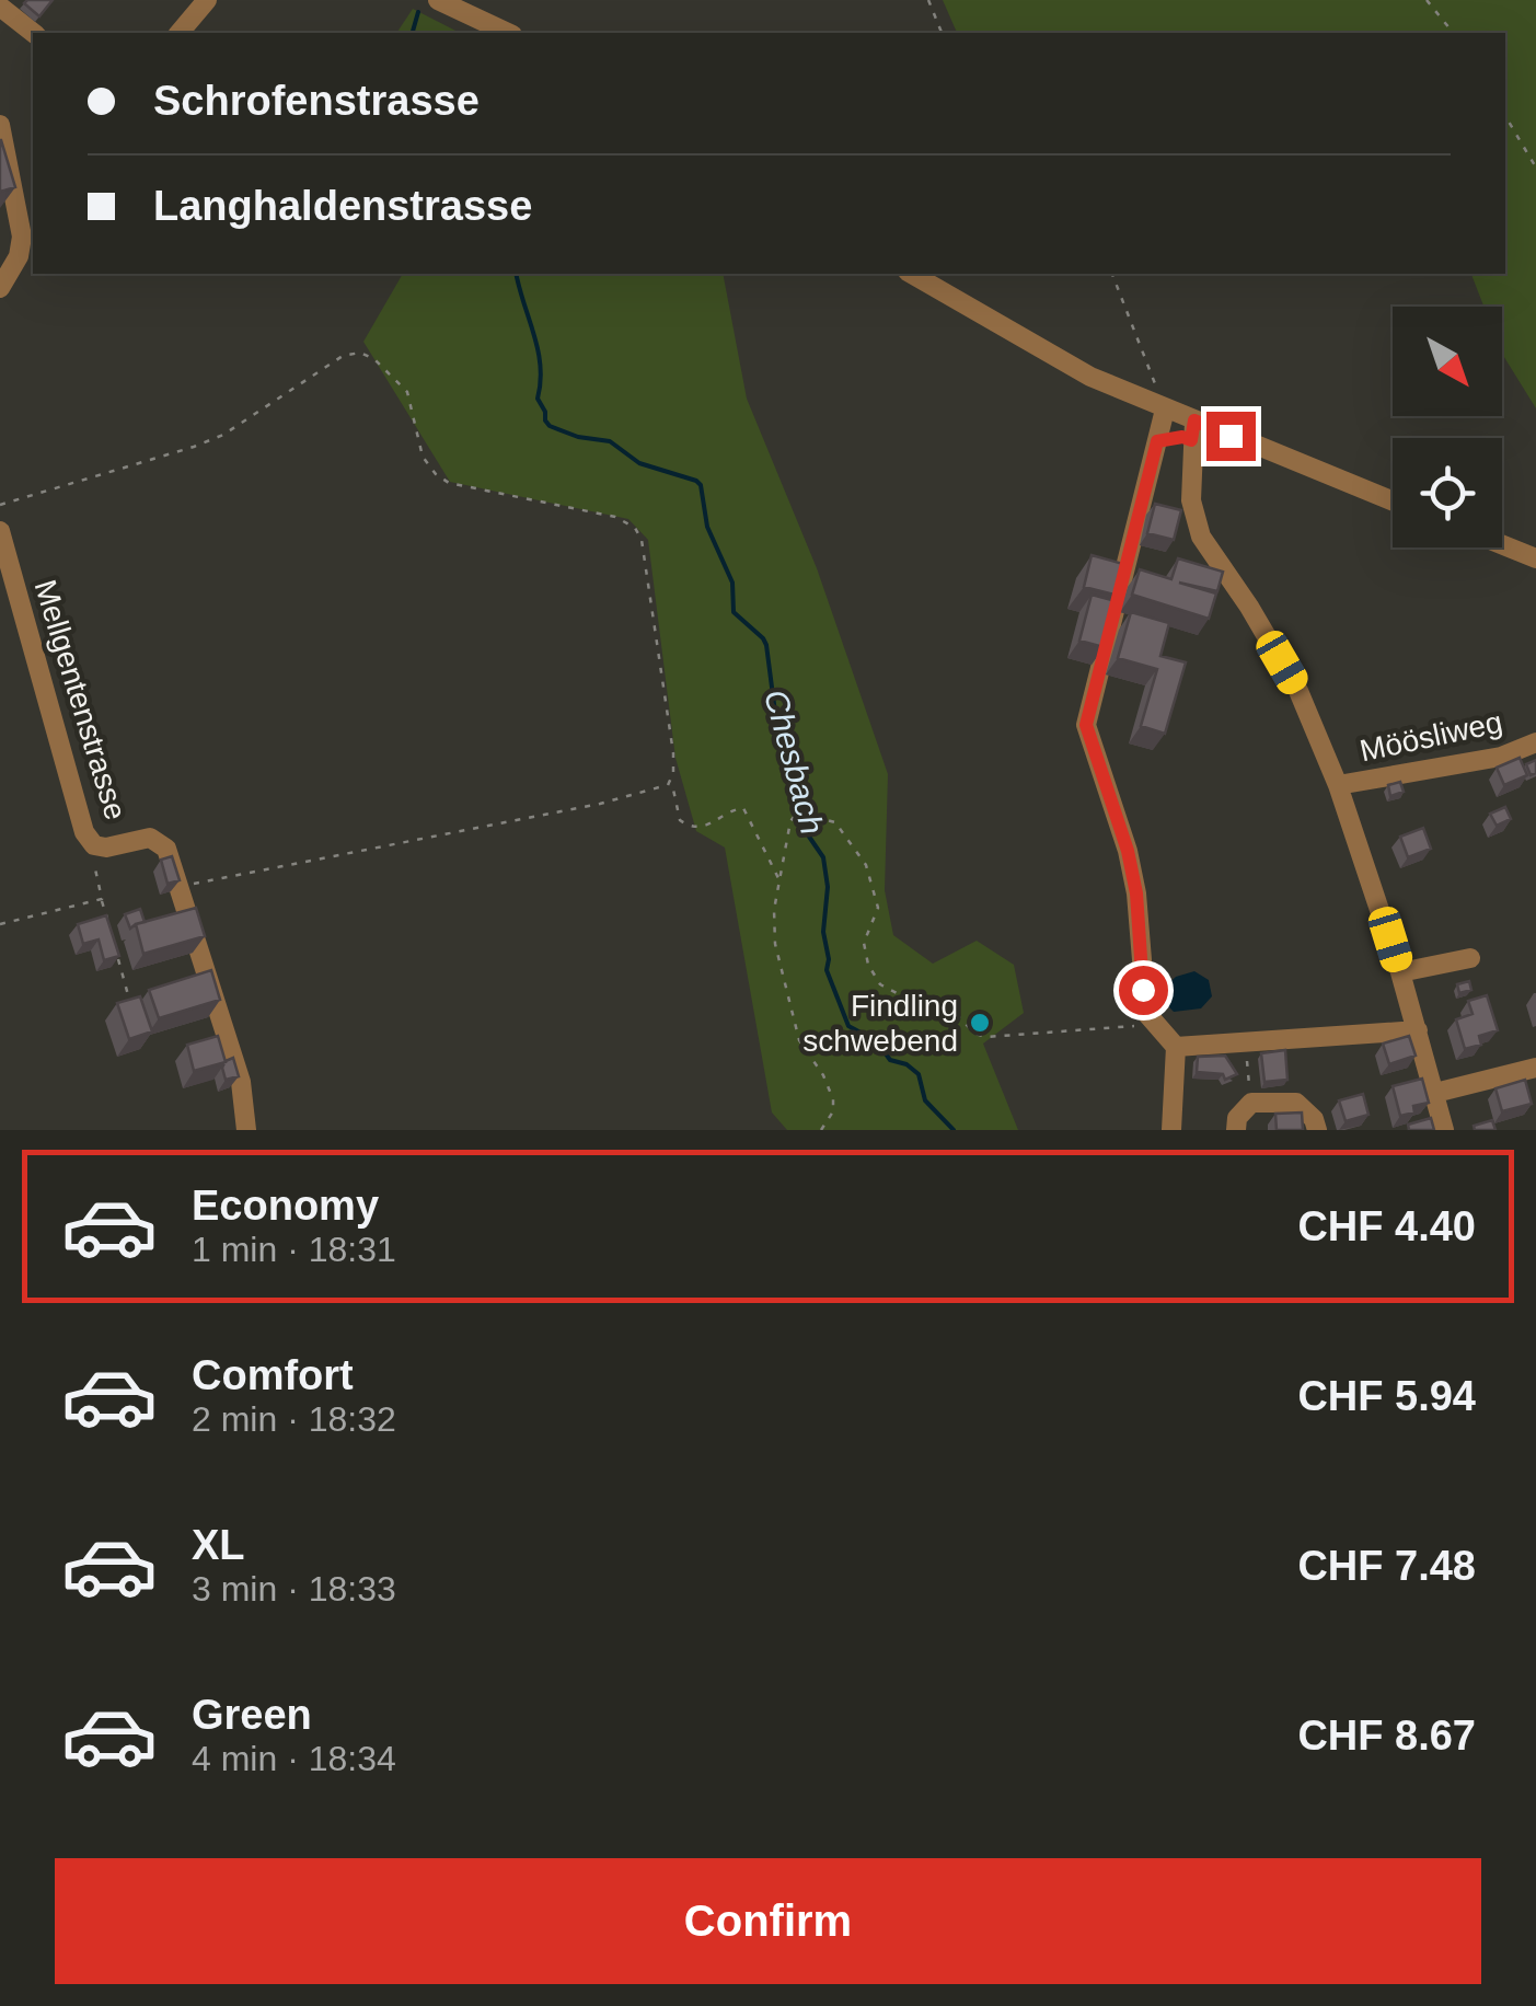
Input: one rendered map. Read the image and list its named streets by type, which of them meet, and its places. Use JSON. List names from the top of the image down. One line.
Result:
{"streets":{"street":["Mellgentenstrasse","Möösliweg"]},"water":["Chesbach"],"places":["Findling schwebend"],"north":"bottom right","page":{"banner":["Schrofenstrasse","Langhaldenstrasse"],"list":[{"name":"Economy","note":"1 min · 18:31","value":"CHF 4.40"},{"name":"Comfort","note":"2 min · 18:32","value":"CHF 5.94"},{"name":"XL","note":"3 min · 18:33","value":"CHF 7.48"},{"name":"Green","note":"4 min · 18:34","value":"CHF 8.67"}],"buttons":"Confirm"}}
